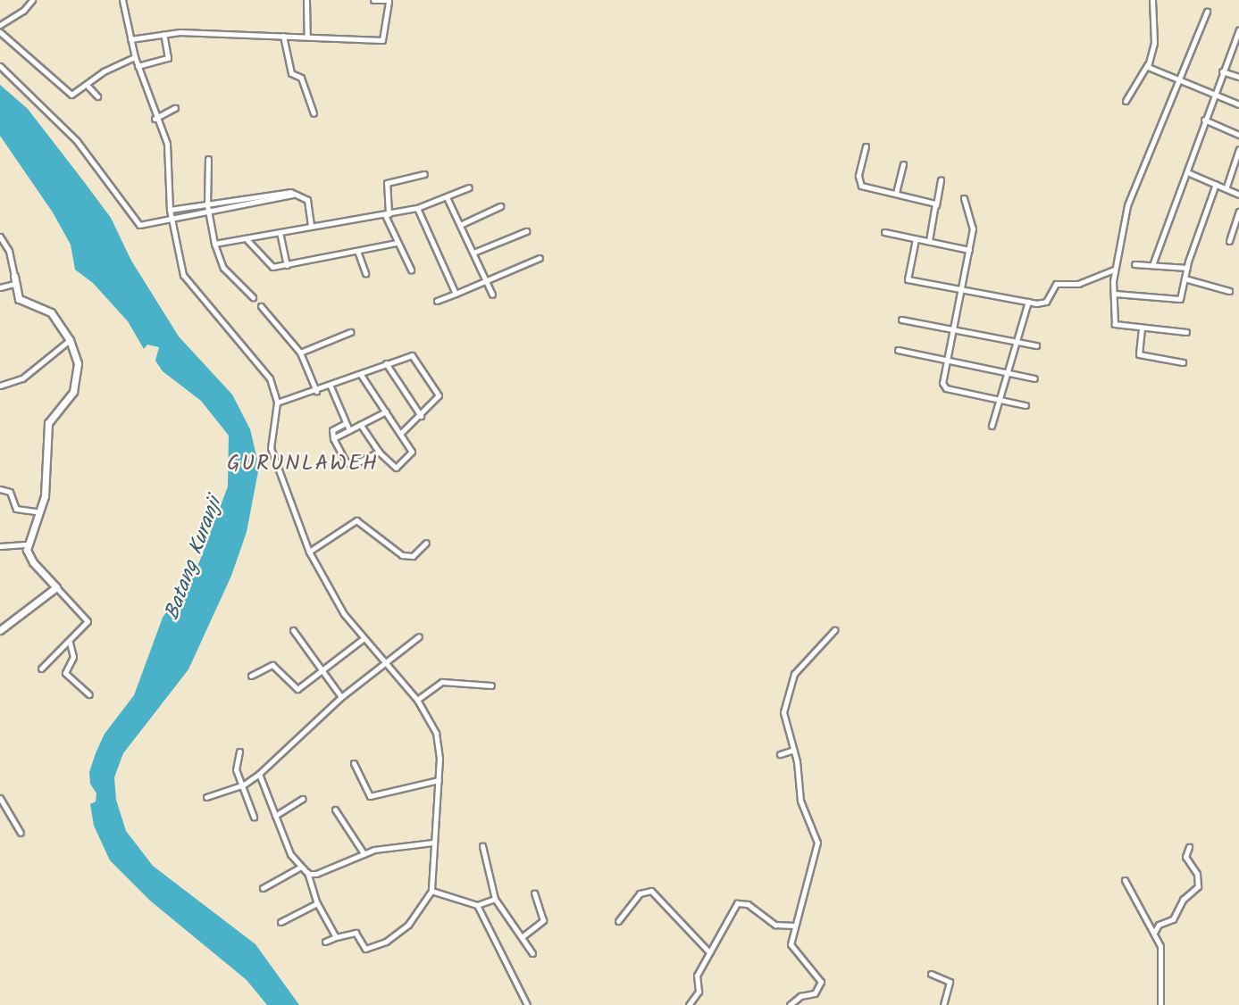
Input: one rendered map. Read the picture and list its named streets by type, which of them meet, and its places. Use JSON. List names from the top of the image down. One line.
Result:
{"districts":["GURUNLAWEH"],"water":["Batang Kuranji"]}
